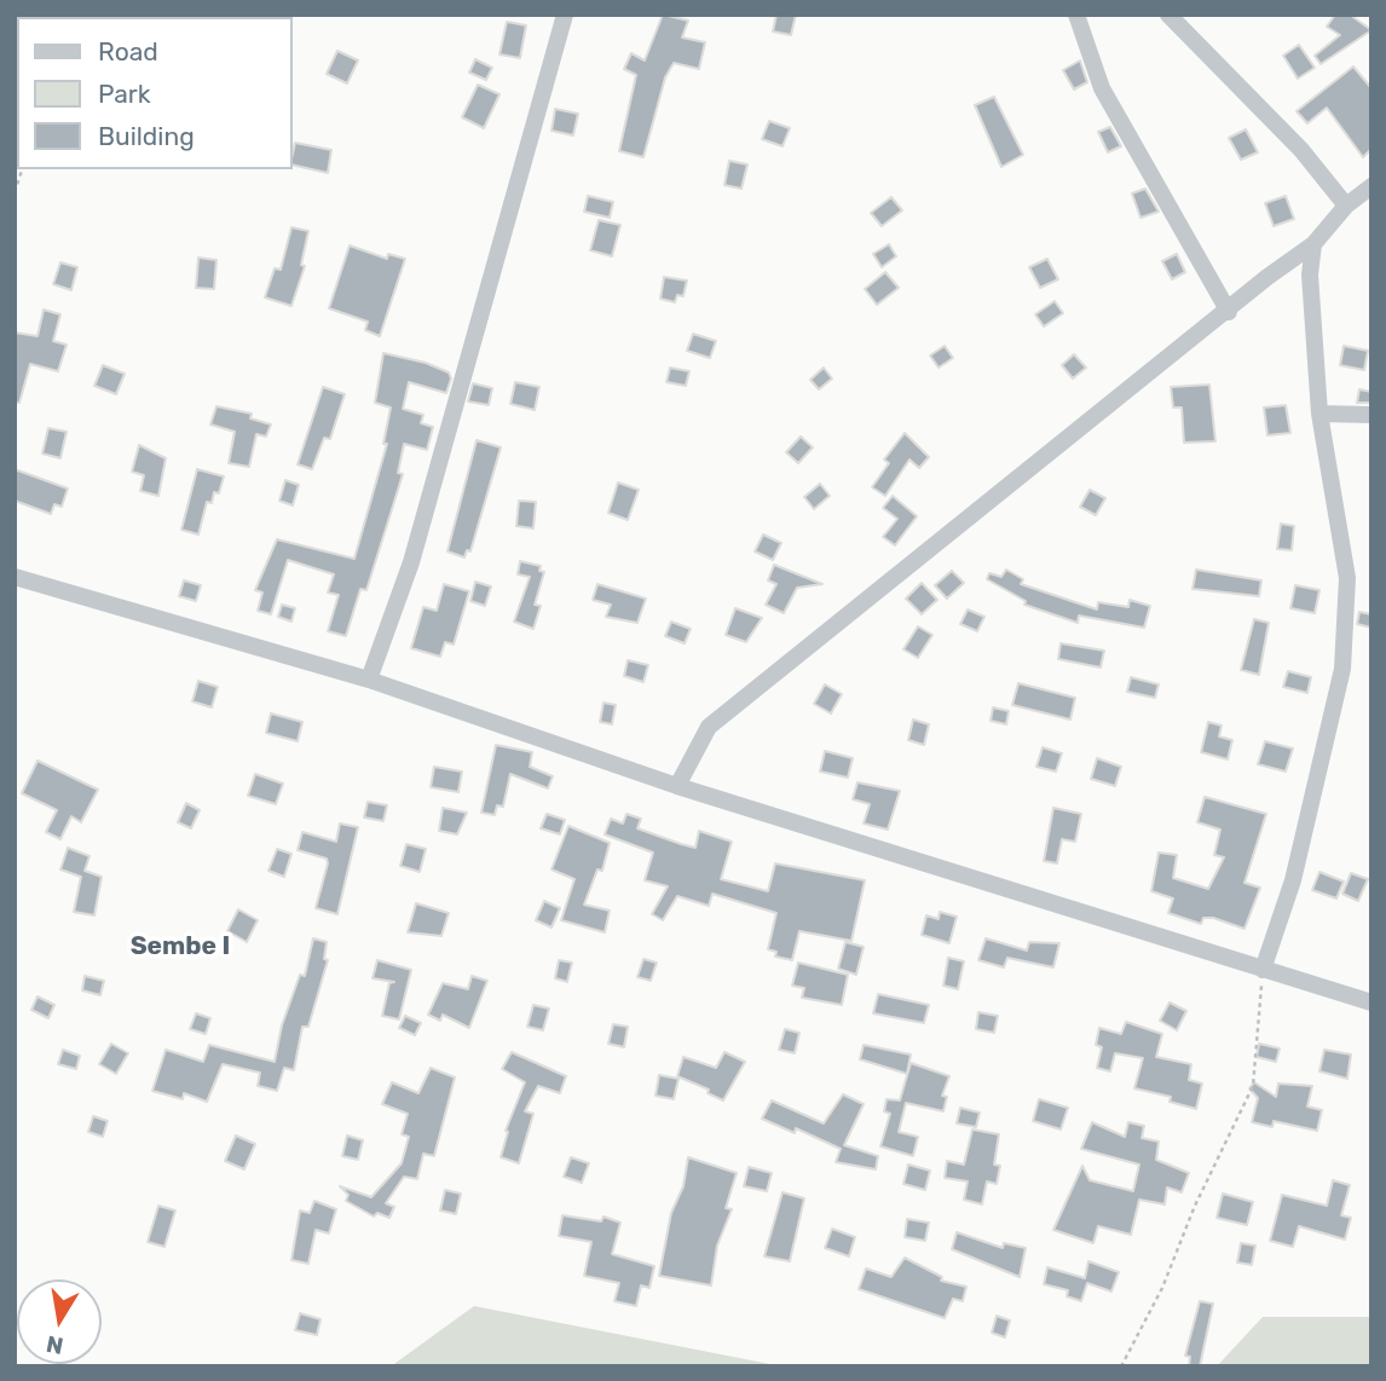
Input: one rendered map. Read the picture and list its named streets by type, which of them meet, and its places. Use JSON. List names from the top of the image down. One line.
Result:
{"districts":["Sembe I"],"legend":["Road","Park","Building"],"north":"bottom"}
